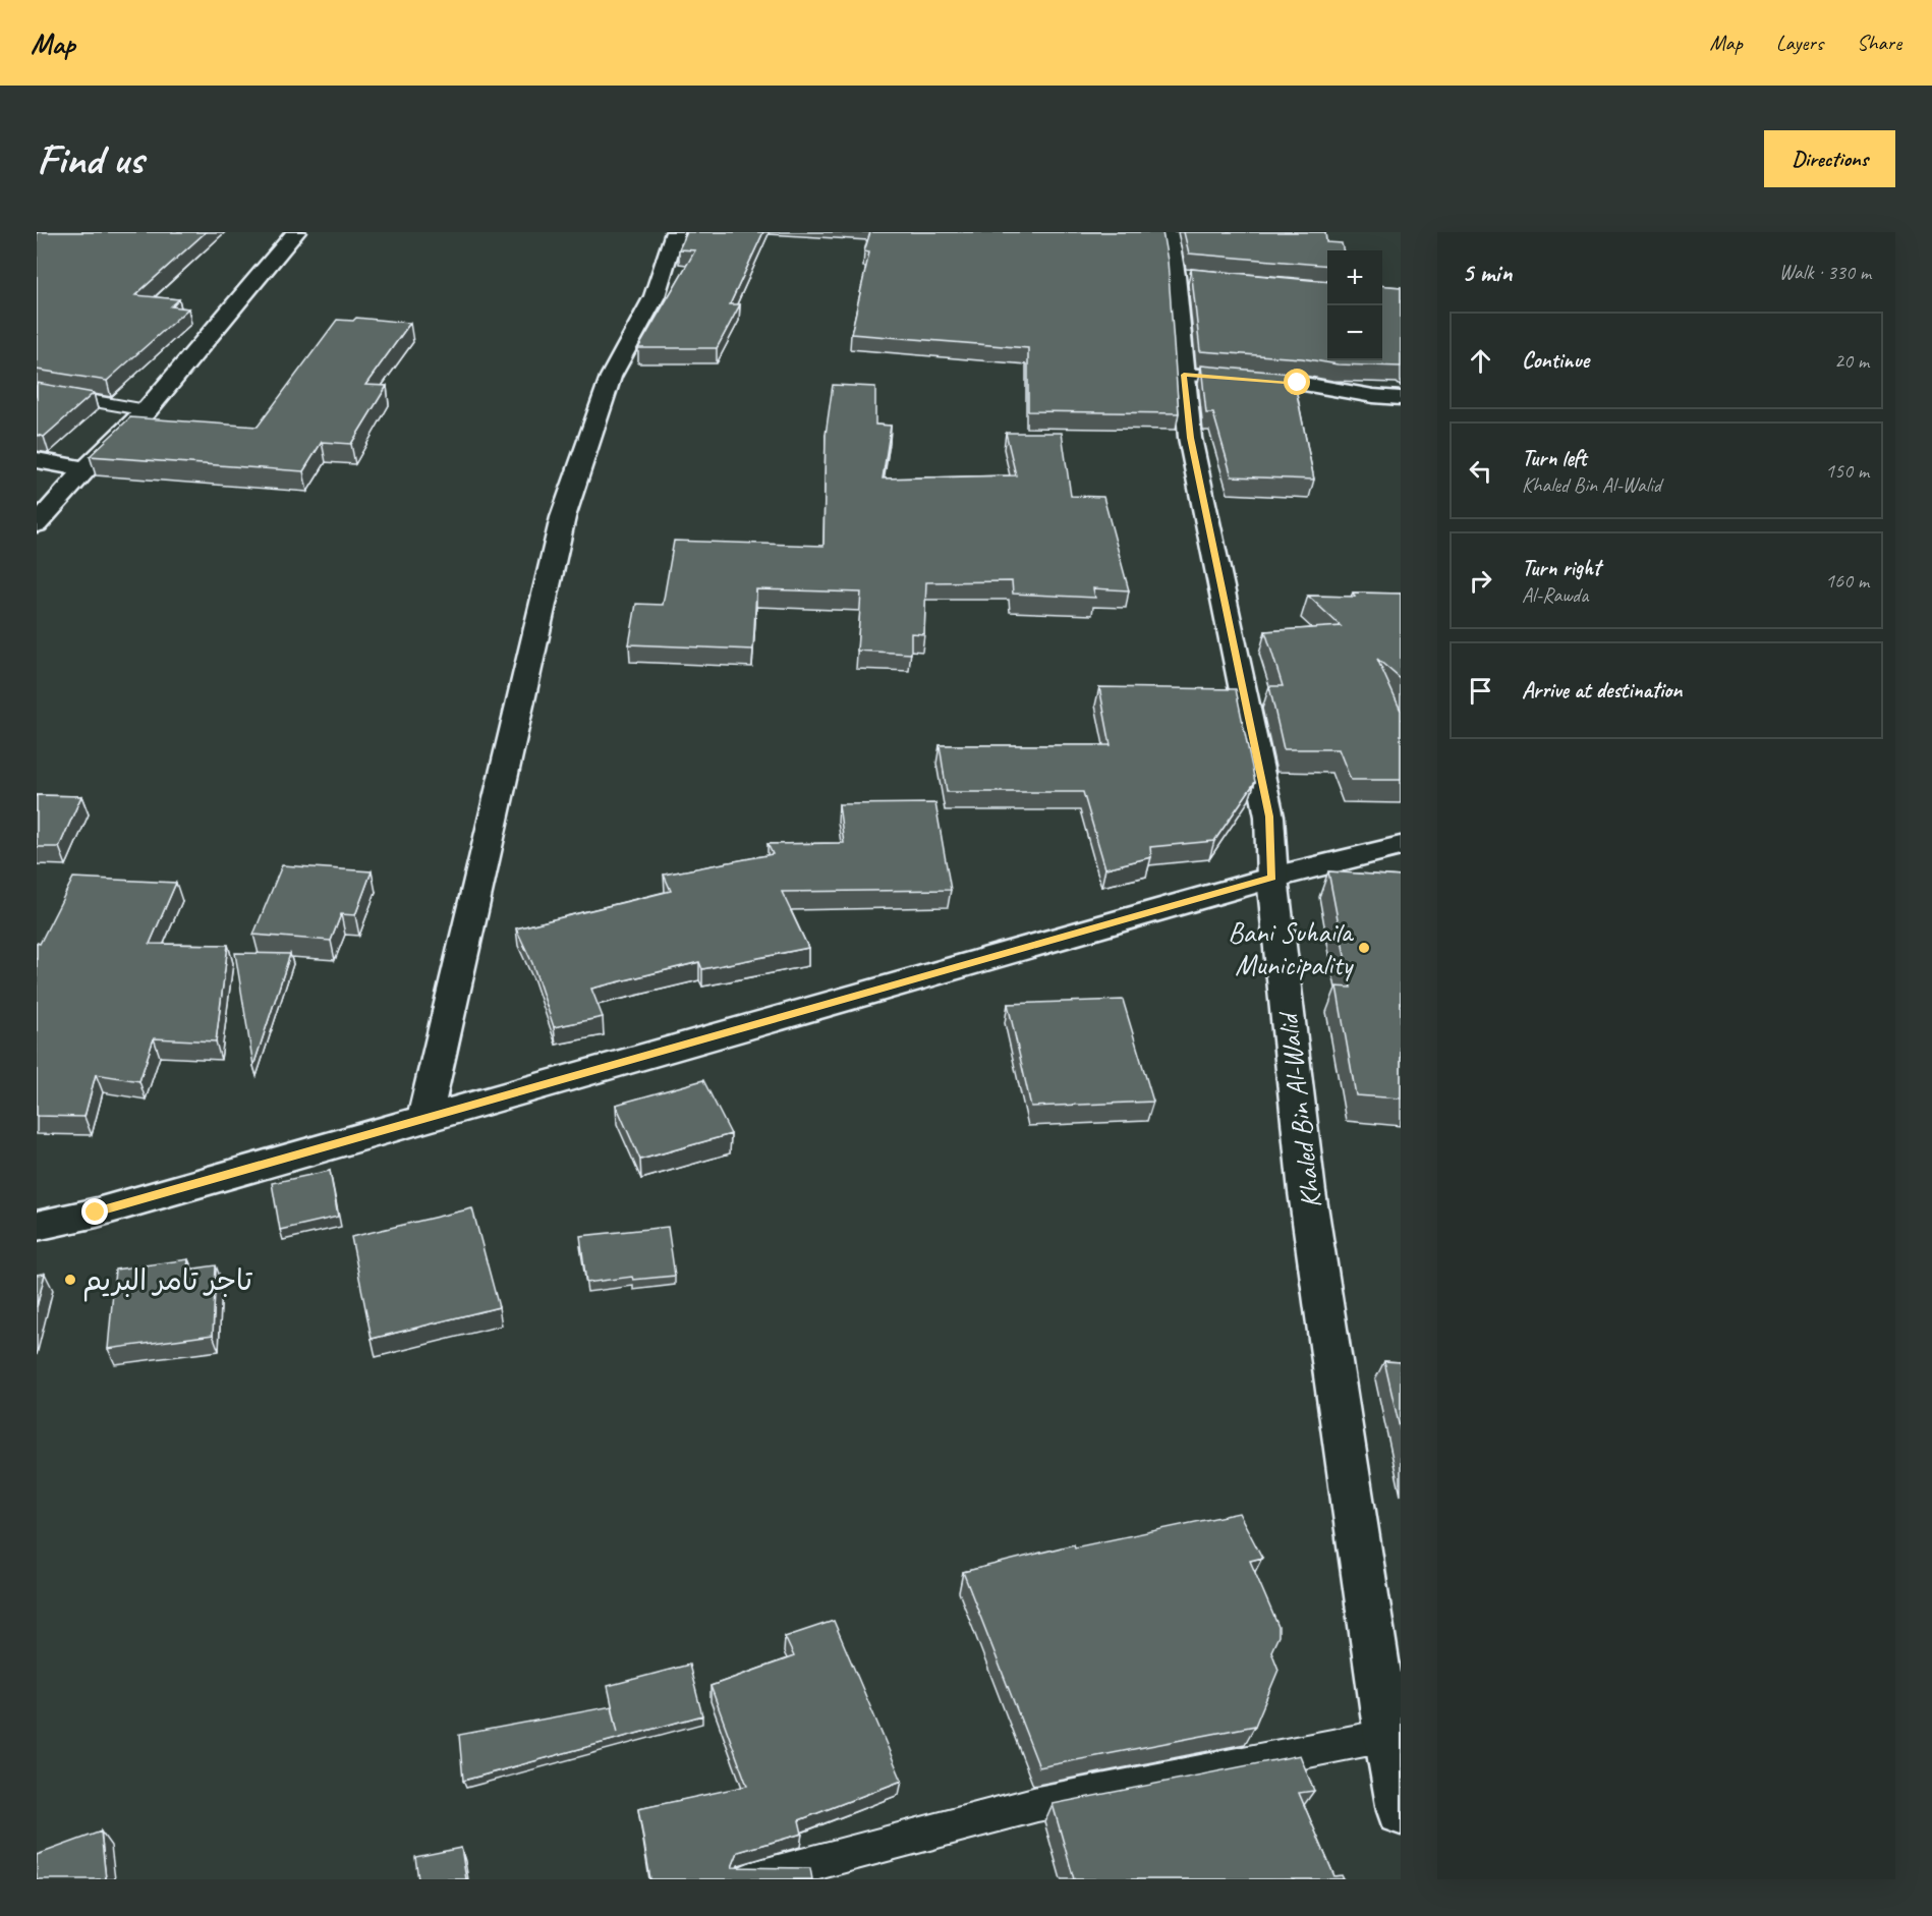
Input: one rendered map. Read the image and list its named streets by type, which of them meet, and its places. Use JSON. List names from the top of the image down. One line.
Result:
{"streets":{"street":["Khaled Bin Al-Walid"]},"places":["Bani Suhaila Municipality","تاجر تامر البريم"],"page":{"header":"Map","nav":["Map","Layers","Share"],"buttons":"Directions","title":"Find us","heading":["5 min","Walk · 330 m"],"map_buttons":["+","−"],"list":[["Continue","20 m"],["Turn left","Khaled Bin Al-Walid","150 m"],["Turn right","Al-Rawda","160 m"],"Arrive at destination"]}}
